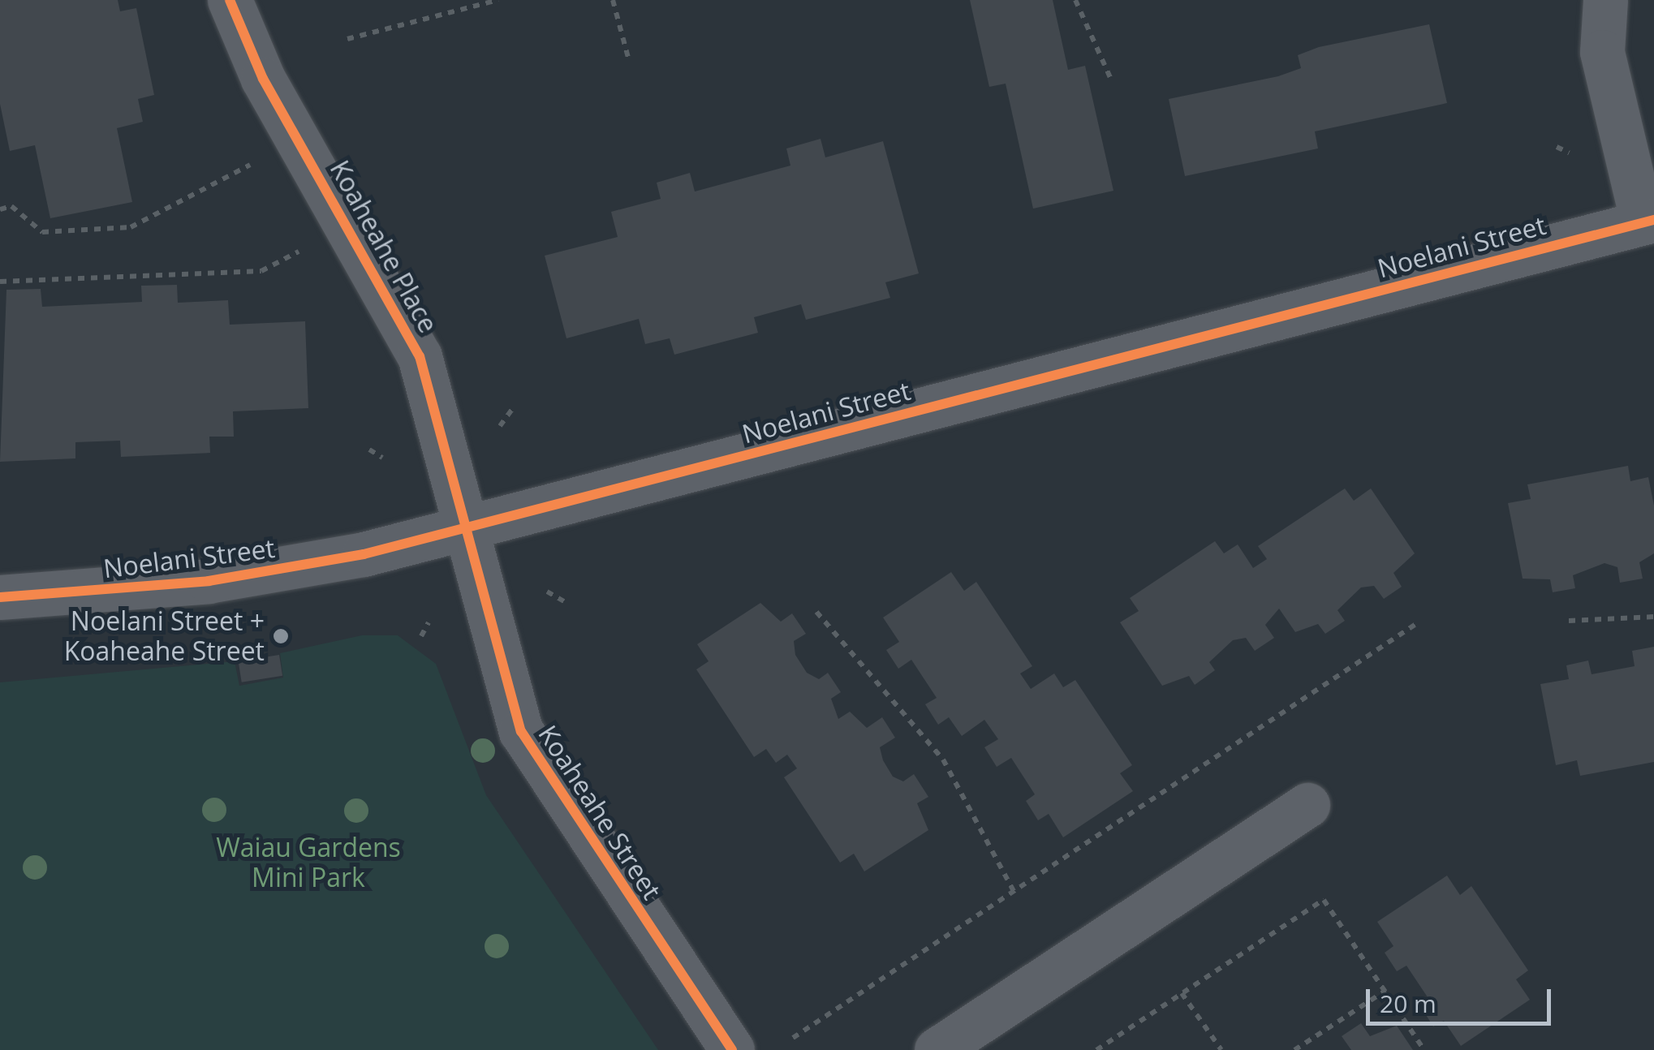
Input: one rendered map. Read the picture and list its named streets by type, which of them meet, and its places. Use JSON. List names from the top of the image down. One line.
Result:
{"streets":{"street":["Koaheahe Place","Noelani Street","Koaheahe Street"]},"crossings":[["Koaheahe Place","Noelani Street"],["Koaheahe Place","Koaheahe Street"],["Noelani Street","Koaheahe Street"]],"parks":["Waiau Gardens Mini Park"],"places":["Noelani Street + Koaheahe Street"],"scale_bar":"20 m"}
